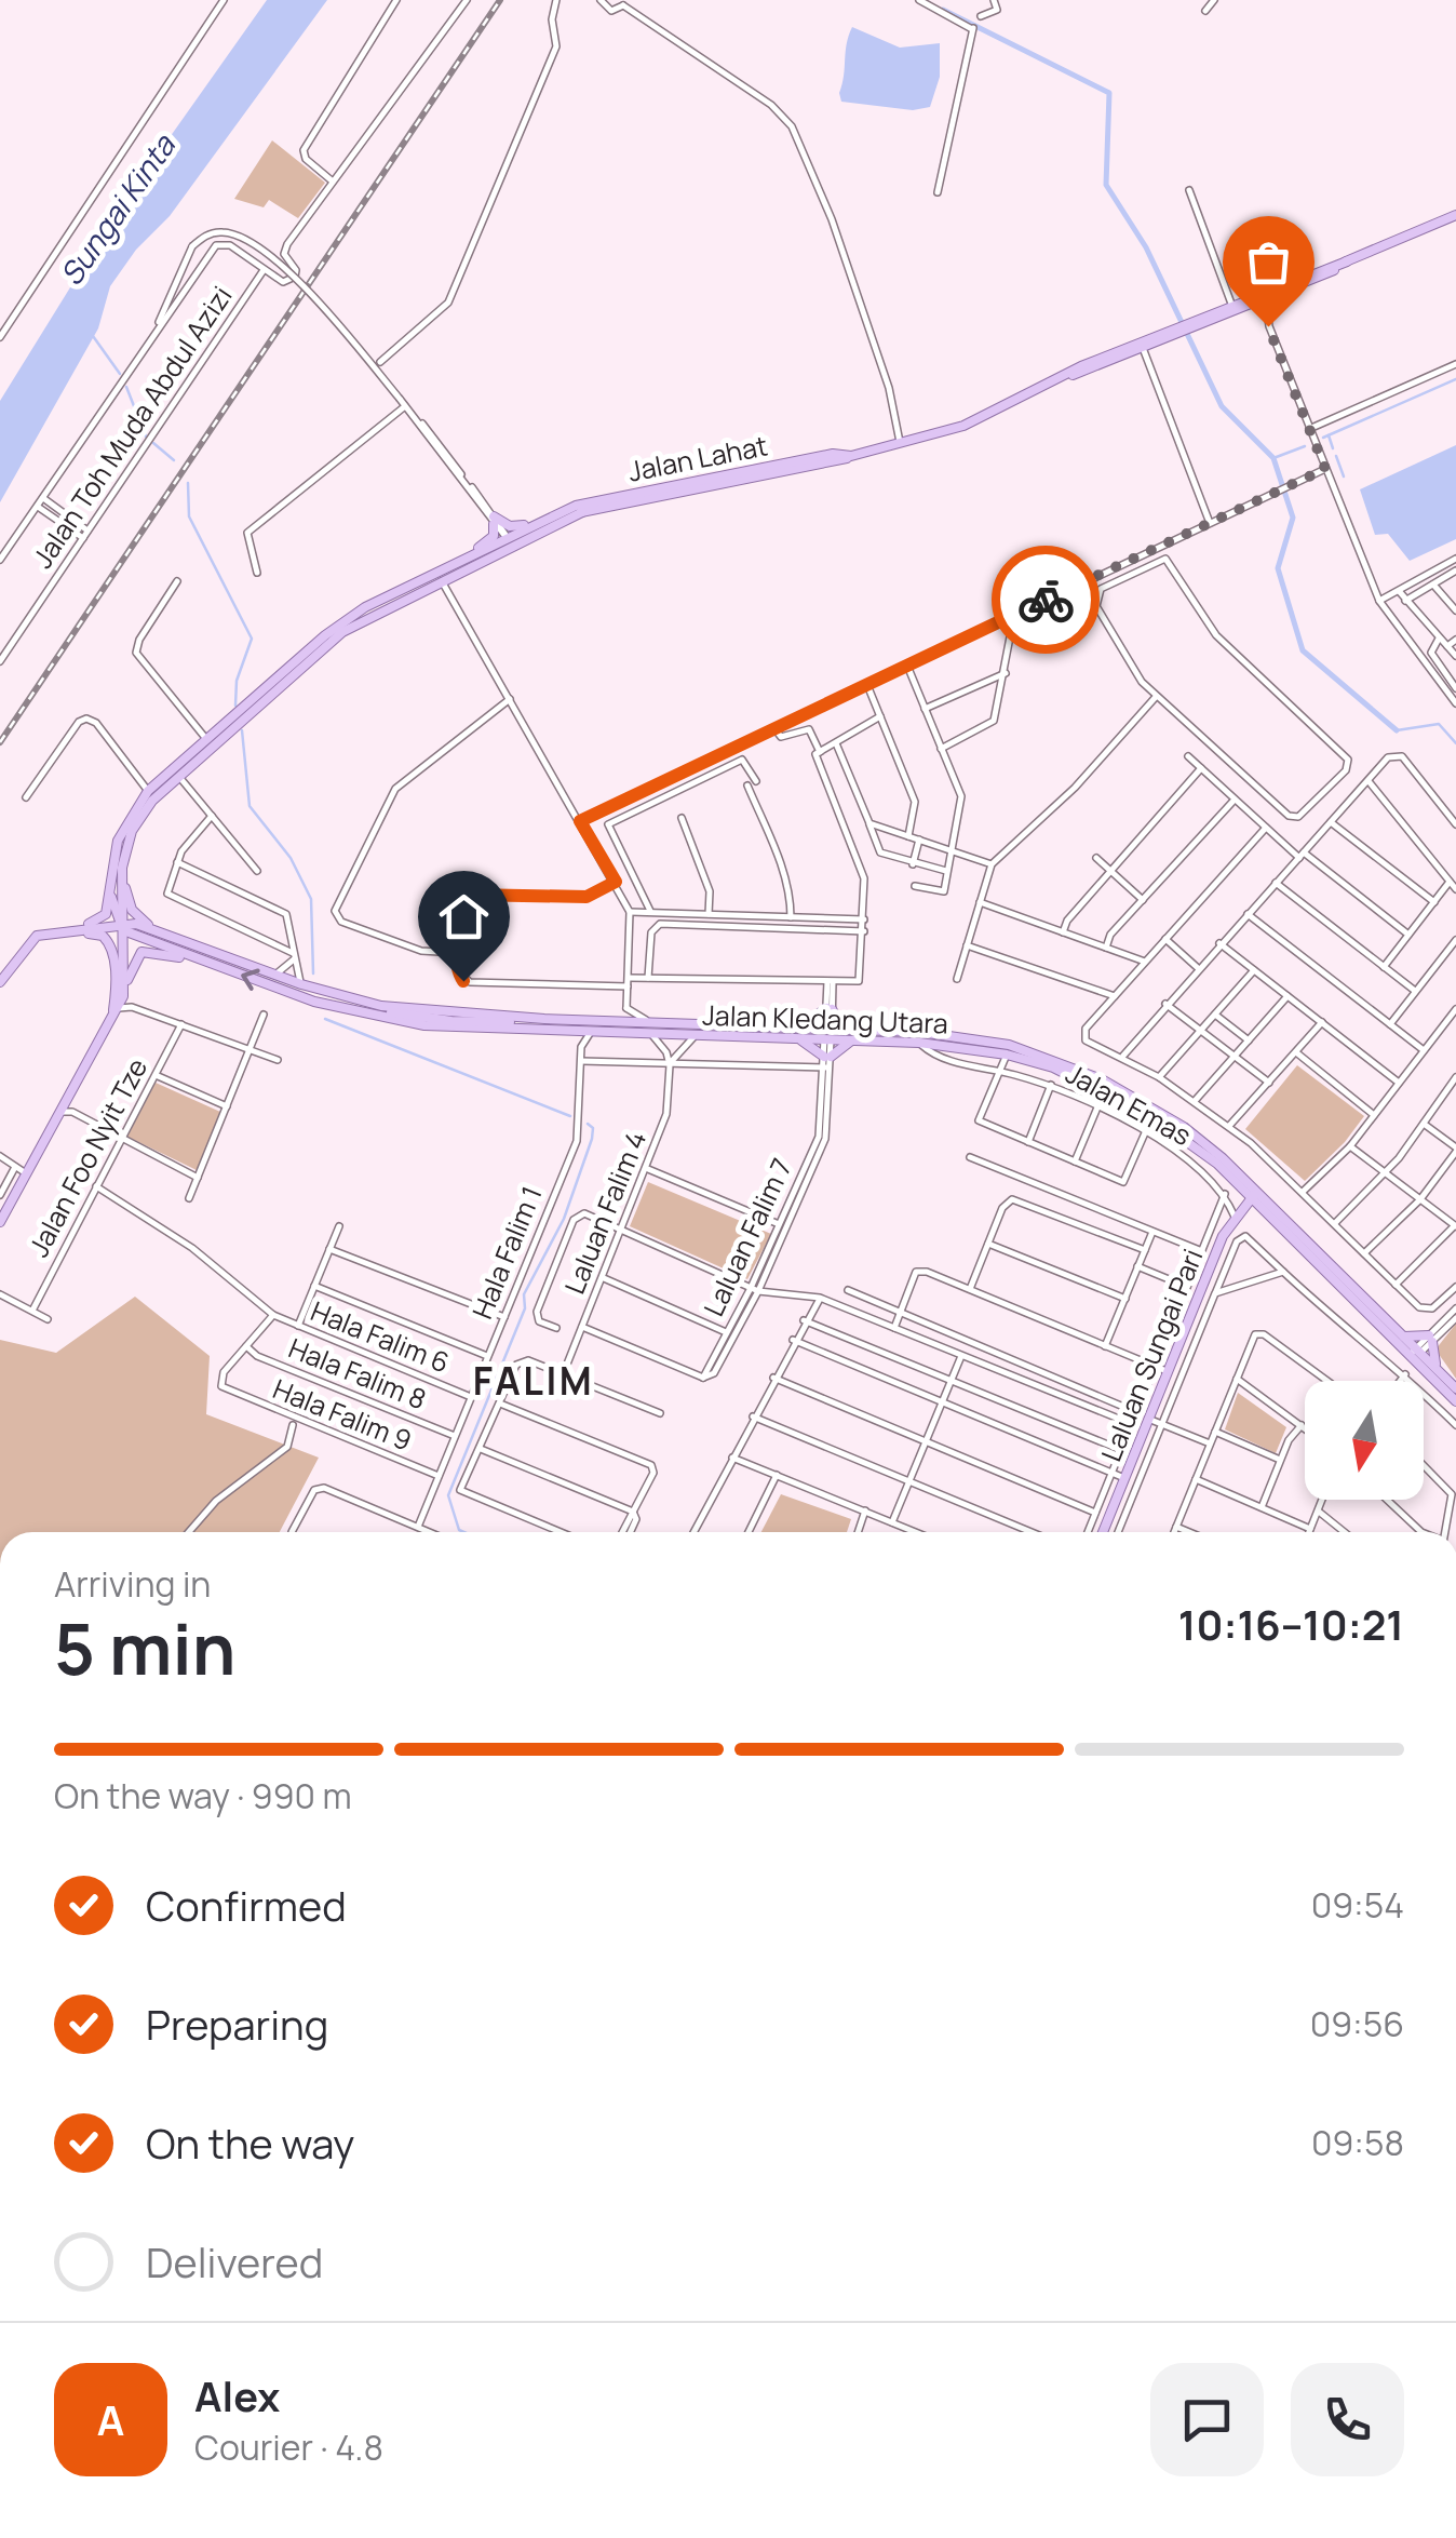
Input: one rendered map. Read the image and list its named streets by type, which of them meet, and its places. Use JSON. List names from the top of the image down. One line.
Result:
{"streets":{"main road":["Jalan Lahat","Jalan Kledang Utara","Laluan Sungai Pari"],"street":["Jalan Toh Muda Abdul Azizi","Jalan Emas","Jalan Foo Nyit Tze","Laluan Falim 4","Laluan Falim 7","Hala Falim 1","Hala Falim 6","Hala Falim 8","Hala Falim 9"]},"crossings":[["Jalan Kledang Utara","Jalan Emas"],["Jalan Kledang Utara","Laluan Falim 7"],["Jalan Kledang Utara","Laluan Sungai Pari"],["Jalan Emas","Laluan Sungai Pari"],["Jalan Foo Nyit Tze","Hala Falim 6"],["Laluan Falim 4","Laluan Falim 7"],["Hala Falim 1","Hala Falim 6"],["Hala Falim 1","Hala Falim 8"],["Hala Falim 1","Hala Falim 9"],["Hala Falim 8","Hala Falim 9"]],"districts":["FALIM"],"water":["Sungai Kinta"],"north":"bottom","page":{"heading":["5 min","Arriving in","10:16–10:21"],"panel":["Alex","Courier · 4.8"],"bar":"On the way · 990 m","list":[["Confirmed","09:54"],["Preparing","09:56"],["On the way","09:58"],"Delivered"],"round":"A"}}
